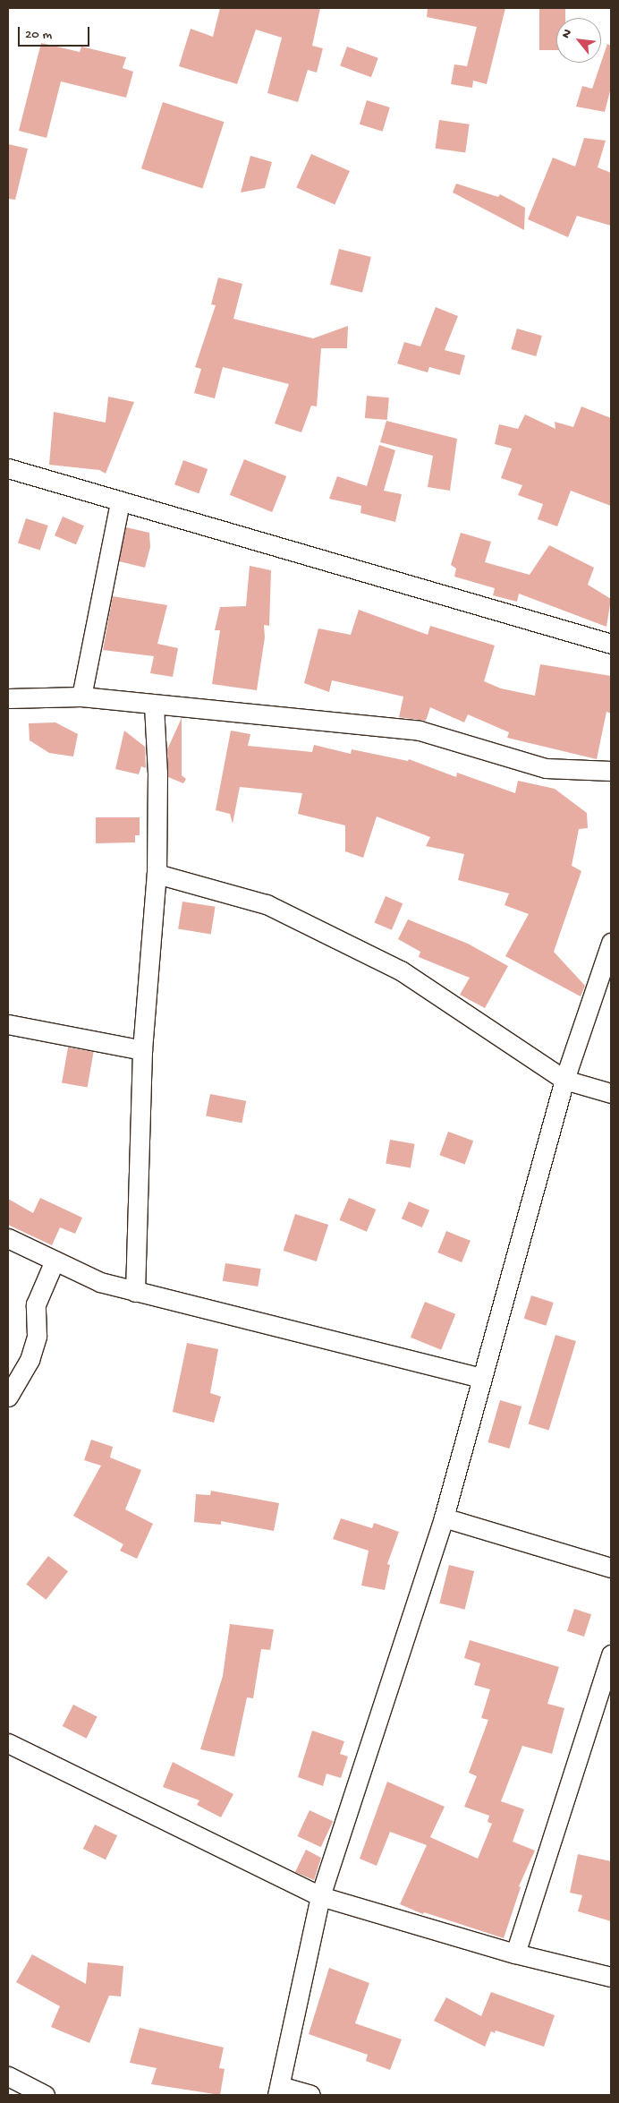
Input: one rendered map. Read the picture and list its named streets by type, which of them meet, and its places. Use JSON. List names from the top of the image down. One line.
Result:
{"scale_bar":"20 m","north":"top left"}
